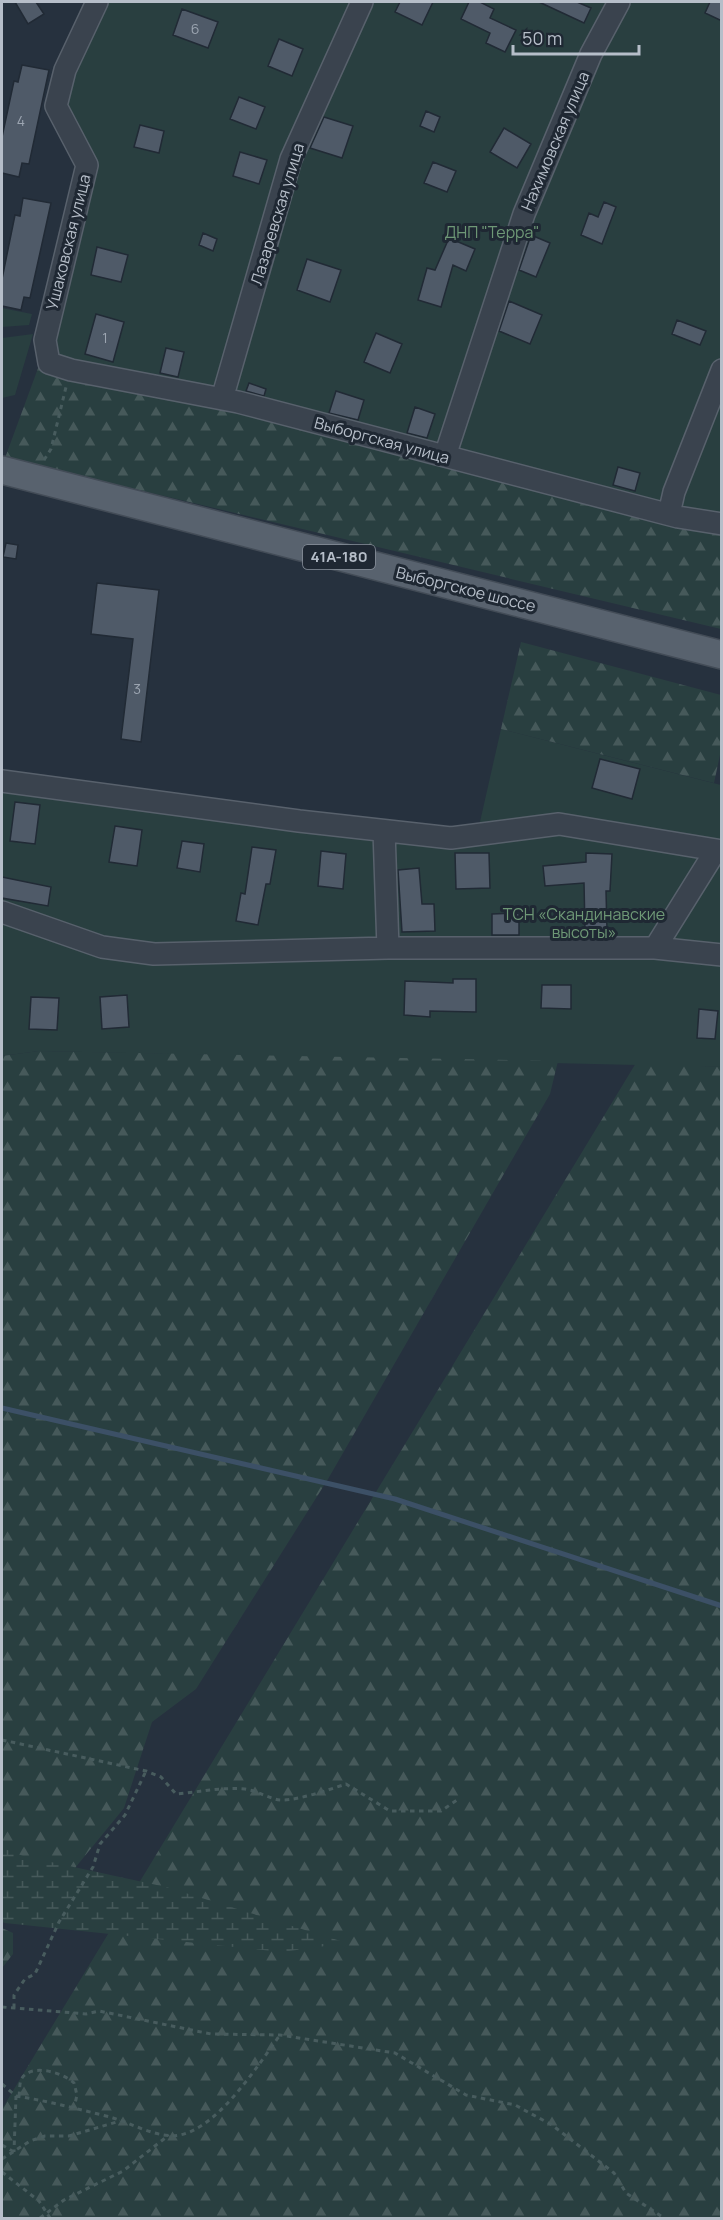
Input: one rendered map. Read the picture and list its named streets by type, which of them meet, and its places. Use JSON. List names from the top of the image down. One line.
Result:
{"streets":{"main road":["41А-180","Выборгское шоссе"],"street":["Нахимовская улица","Лазаревская улица","Ушаковская улица","Выборгская улица"]},"crossings":[["Нахимовская улица","Выборгская улица"],["Лазаревская улица","Выборгская улица"],["Ушаковская улица","Выборгская улица"]],"parks":["ДНП \"Терра\"","ТСН «Скандинавские высоты»"],"house_numbers":["6","4","1","3"],"scale_bar":"50 m"}
